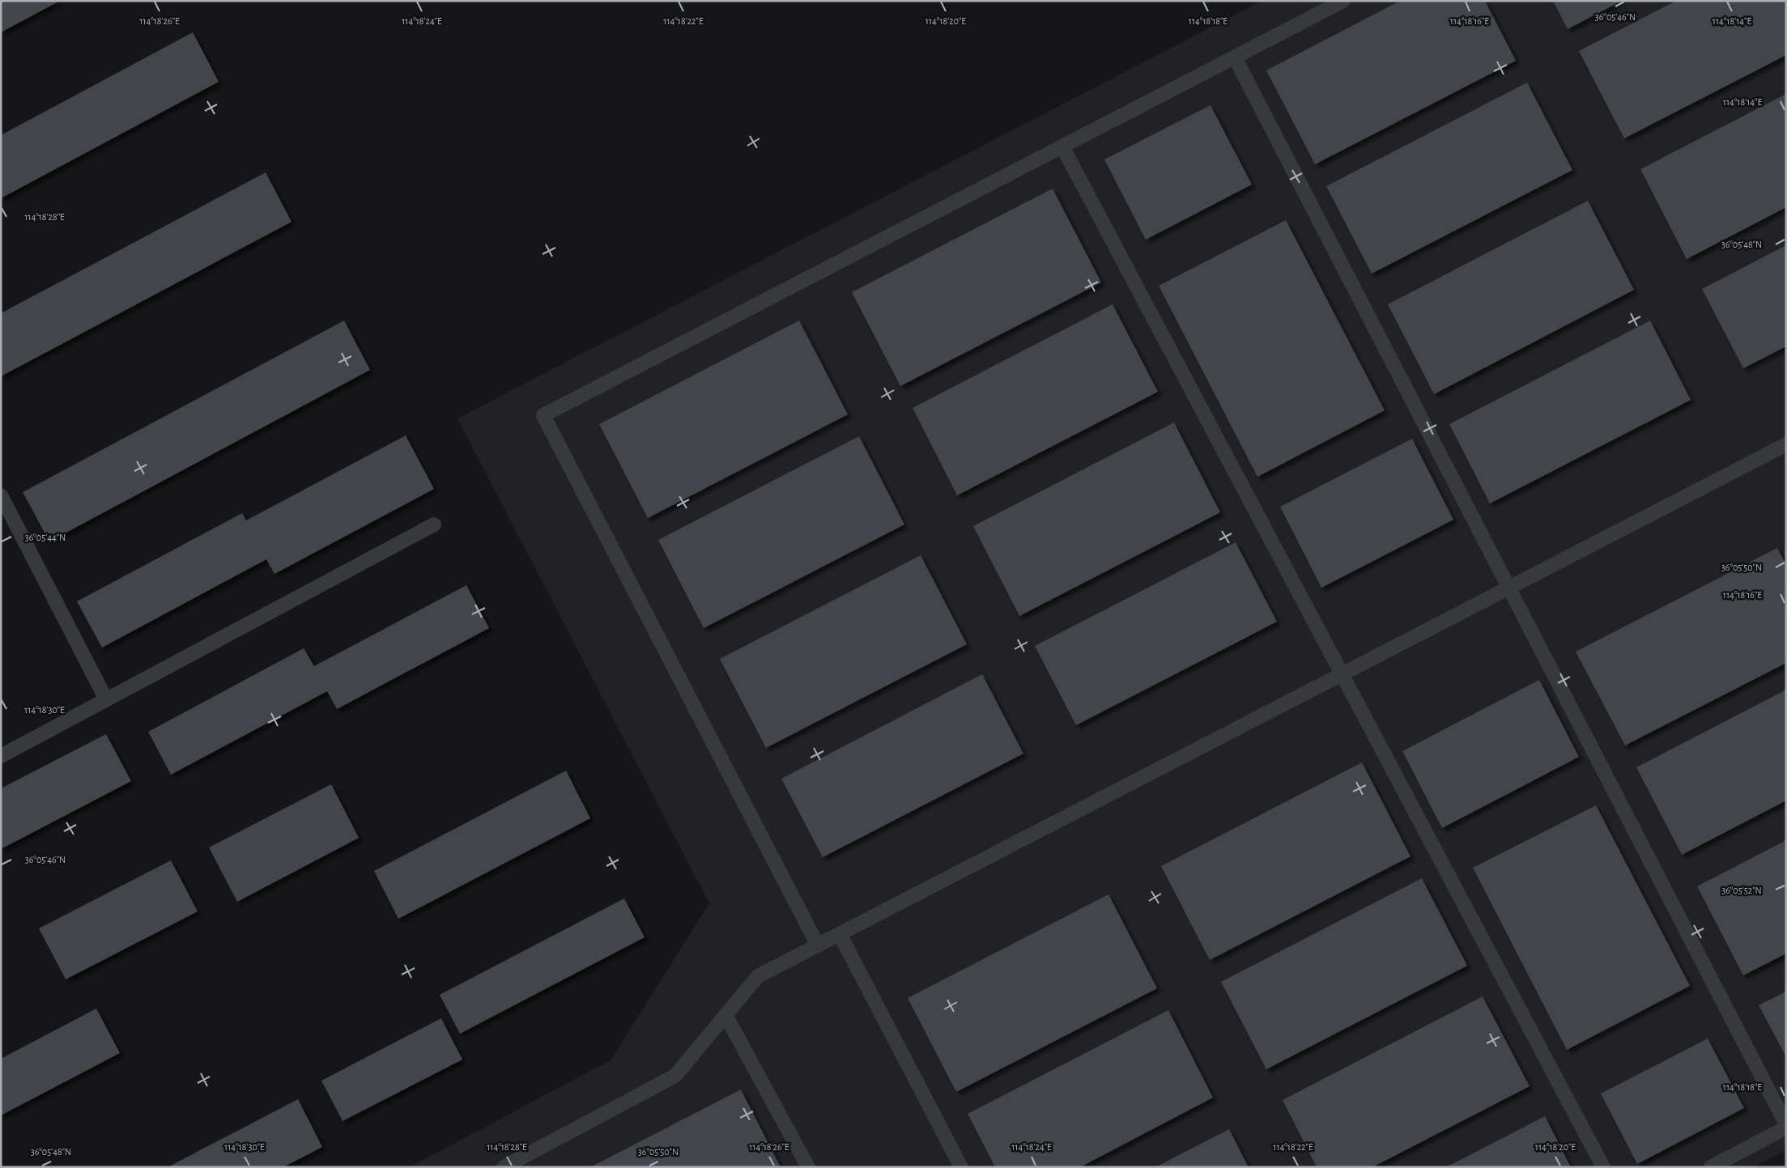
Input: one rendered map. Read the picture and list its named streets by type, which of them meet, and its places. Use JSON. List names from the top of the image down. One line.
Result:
{"coordinates":["36°05'46\"N","114°18'26\"E","114°18'24\"E","114°18'22\"E","114°18'20\"E","114°18'18\"E","114°18'16\"E","114°18'14\"E","114°18'28\"E","36°05'48\"N","36°05'44\"N","36°05'50\"N","114°18'30\"E","36°05'52\"N"]}
